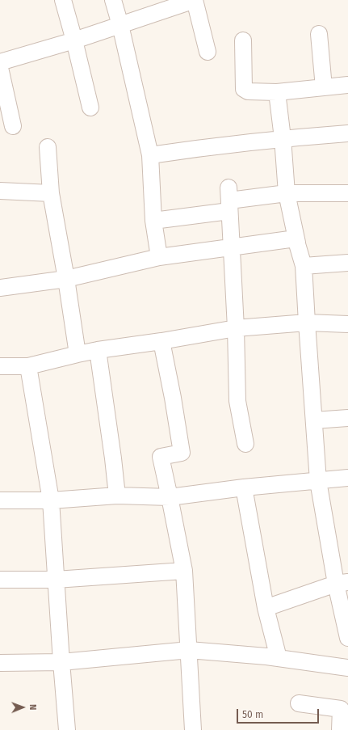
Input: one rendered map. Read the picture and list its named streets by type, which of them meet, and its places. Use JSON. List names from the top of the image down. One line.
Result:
{"scale_bar":"50 m","north":"right"}
